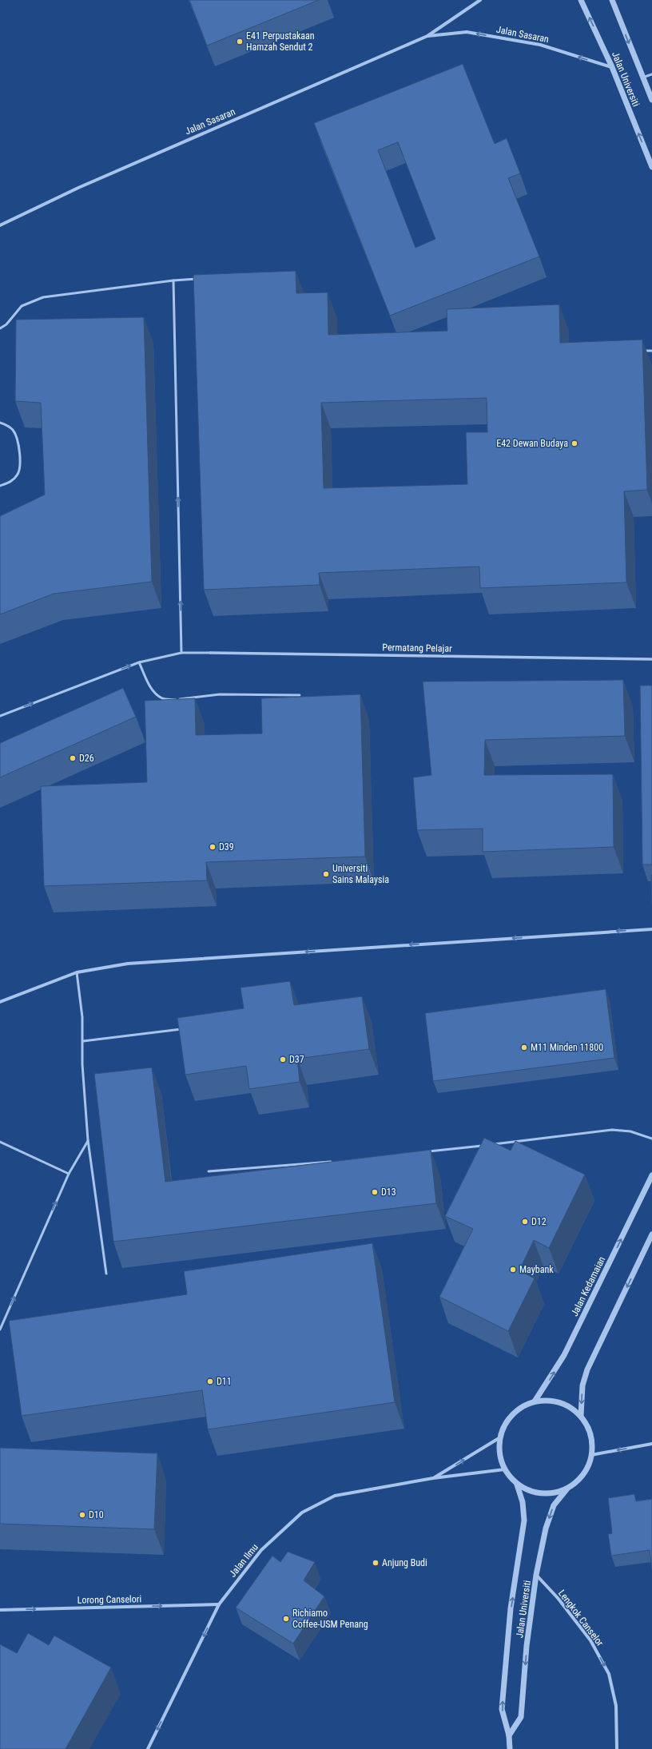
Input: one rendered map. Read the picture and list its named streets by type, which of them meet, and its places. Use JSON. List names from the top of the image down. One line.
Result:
{"streets":{"street":["Jalan Sasaran","Jalan Universiti","Permatang Pelajar","Jalan Kedamaian","Jalan Ilmu","Lorong Canselori","Lengkok Canselor"]},"crossings":[["Jalan Sasaran","Jalan Universiti"],["Jalan Universiti","Jalan Kedamaian"],["Jalan Universiti","Jalan Ilmu"],["Jalan Universiti","Lengkok Canselor"],["Jalan Kedamaian","Jalan Ilmu"],["Jalan Ilmu","Lorong Canselori"]],"one_way":["Lorong Canselori","Lengkok Canselor"],"places":["E41 Perpustakaan Hamzah Sendut 2","E42 Dewan Budaya","D26","D39","Universiti Sains Malaysia","M11 Minden 11800","D37","D13","D12","Maybank","D11","D10","Anjung Budi","Richiamo Coffee-USM Penang"]}
